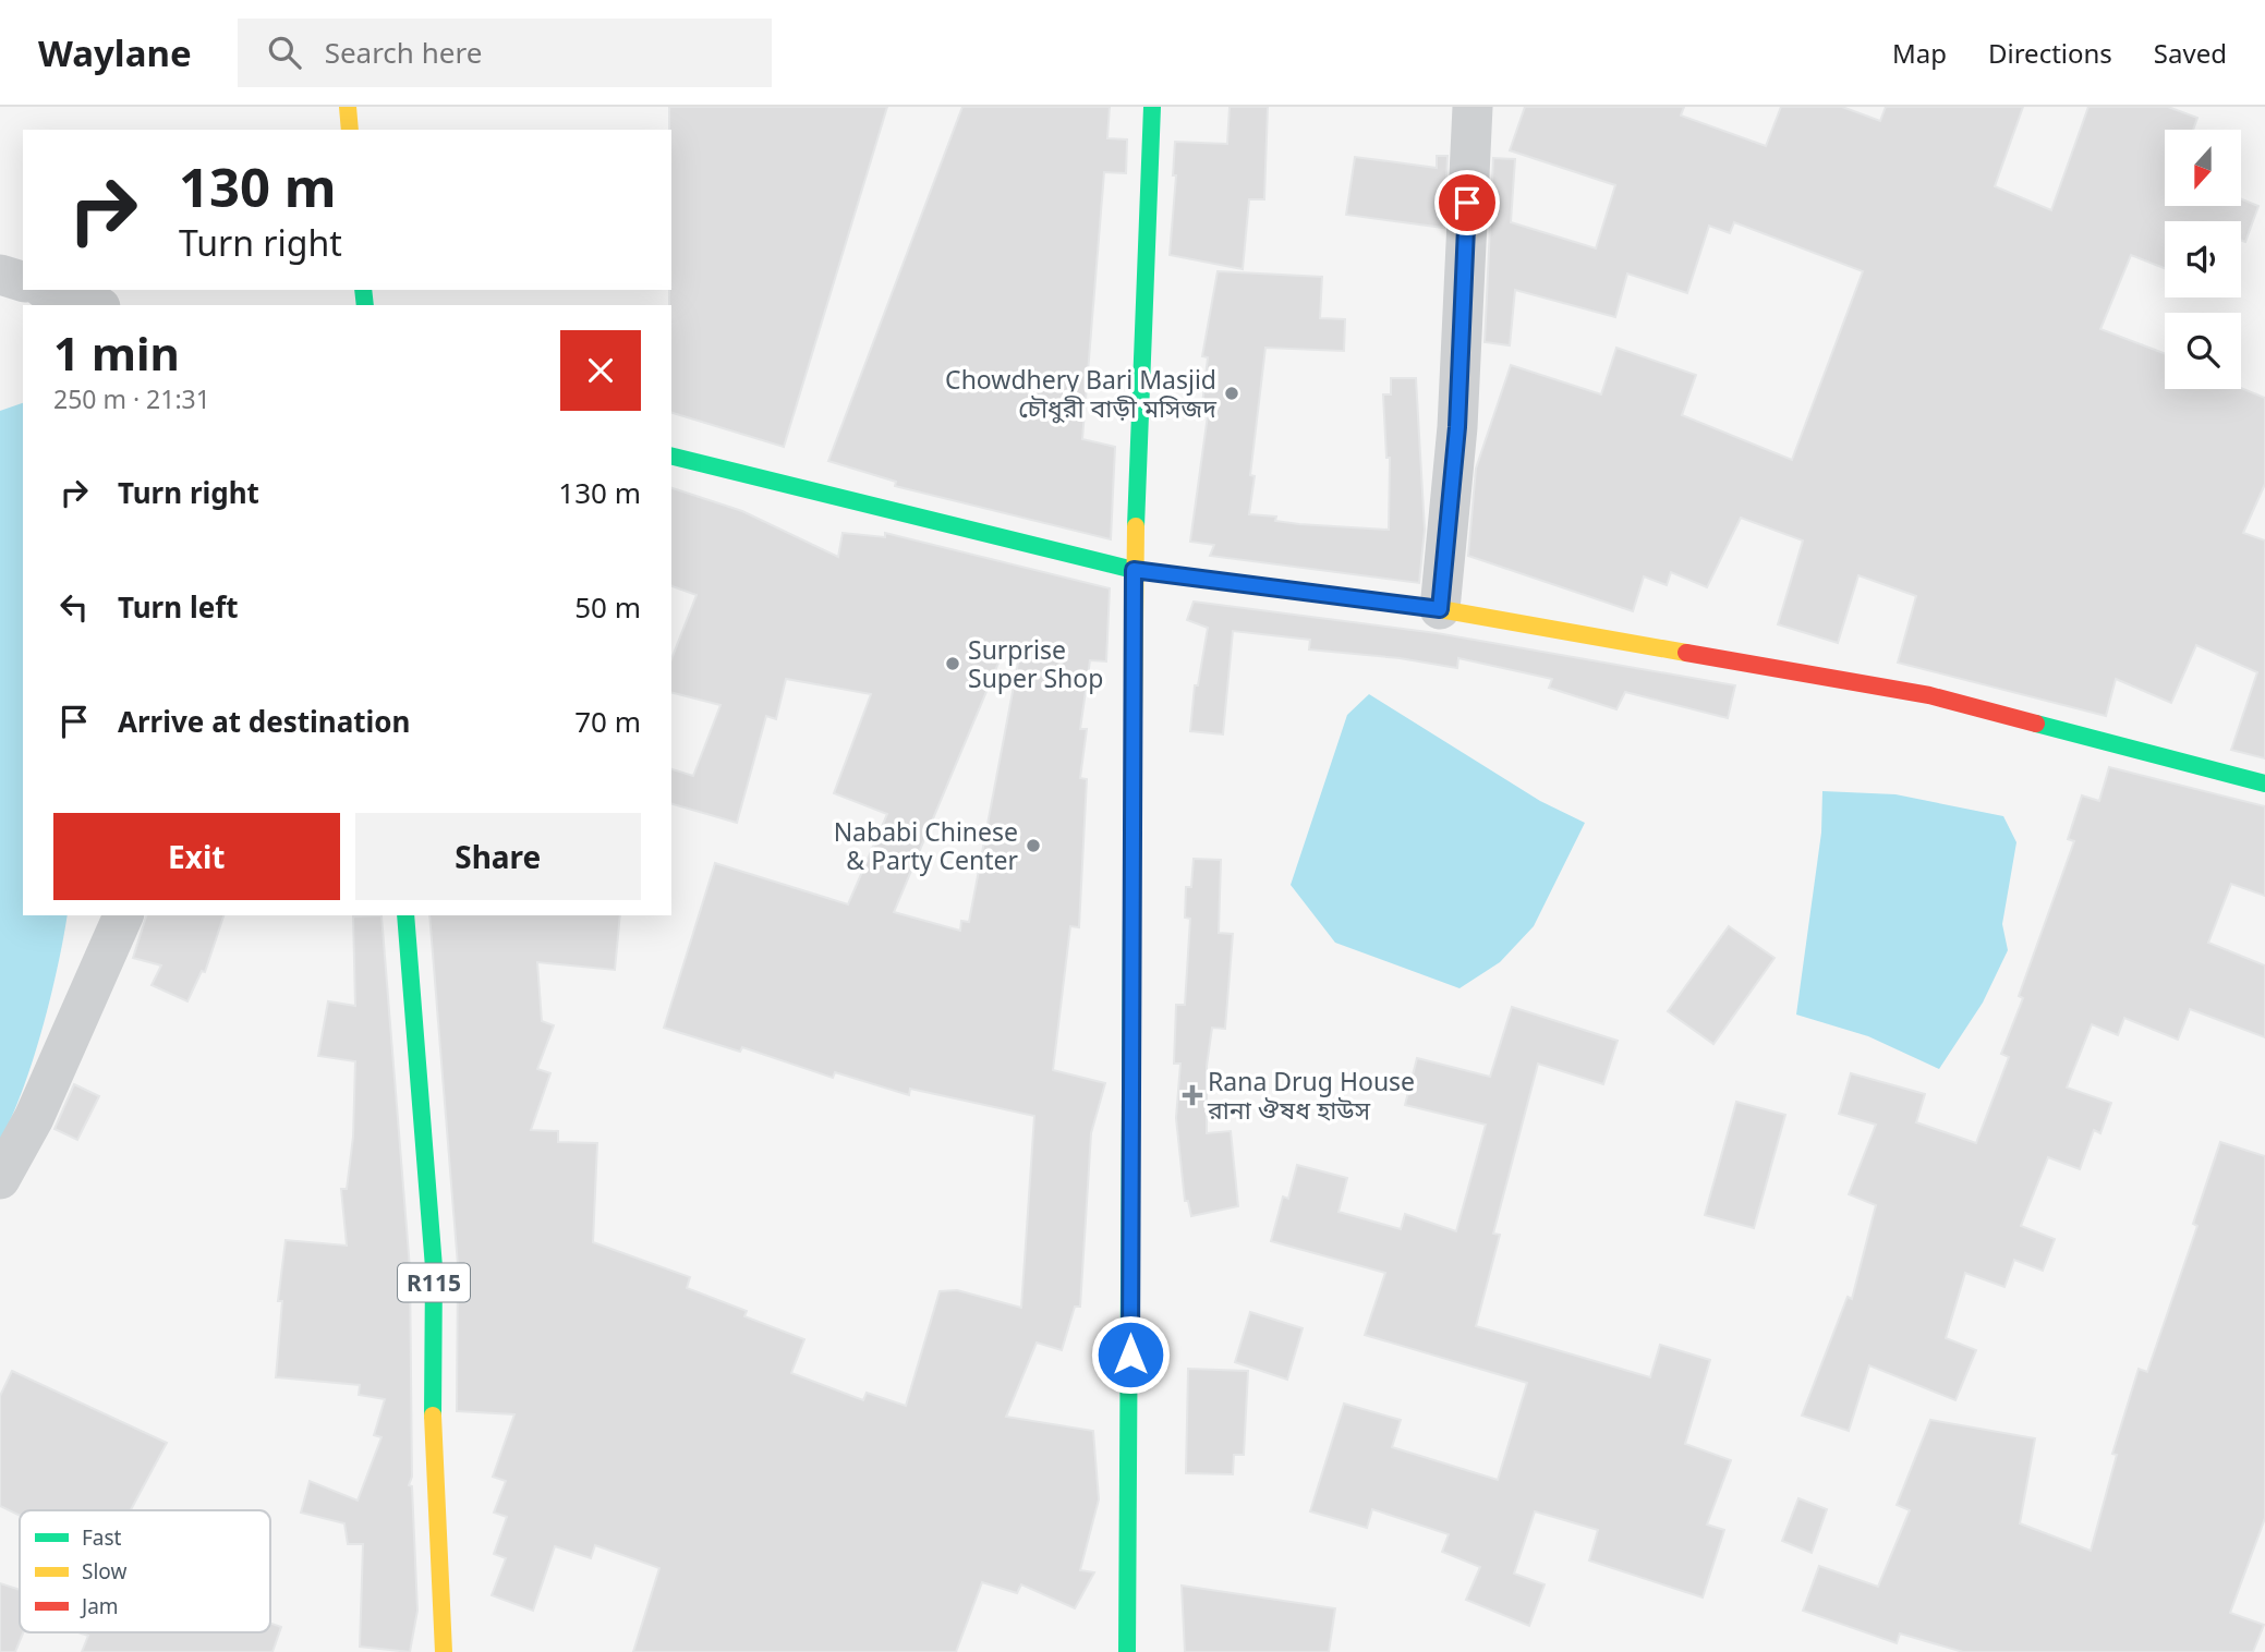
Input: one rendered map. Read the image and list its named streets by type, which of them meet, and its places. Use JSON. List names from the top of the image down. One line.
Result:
{"streets":{"main road":["R115"]},"places":{"other":["Chowdhery Bari Masjid চৌধুরী বাড়ী মসিজদ","Surprise Super Shop","Nababi Chinese & Party Center"],"health":["Rana Drug House রানা ঔষধ হাউস"]},"legend":["Fast","Slow","Jam"],"north":"bottom","page":{"header":"Waylane","search":"Search here","nav":["Map","Directions","Saved"],"turn":["130 m","Turn right"],"heading":["1 min","250 m · 21:31"],"list":[{"name":"Turn right","value":"130 m"},{"name":"Turn left","value":"50 m"},{"name":"Arrive at destination","value":"70 m"}],"buttons":["Exit","Share"]}}
